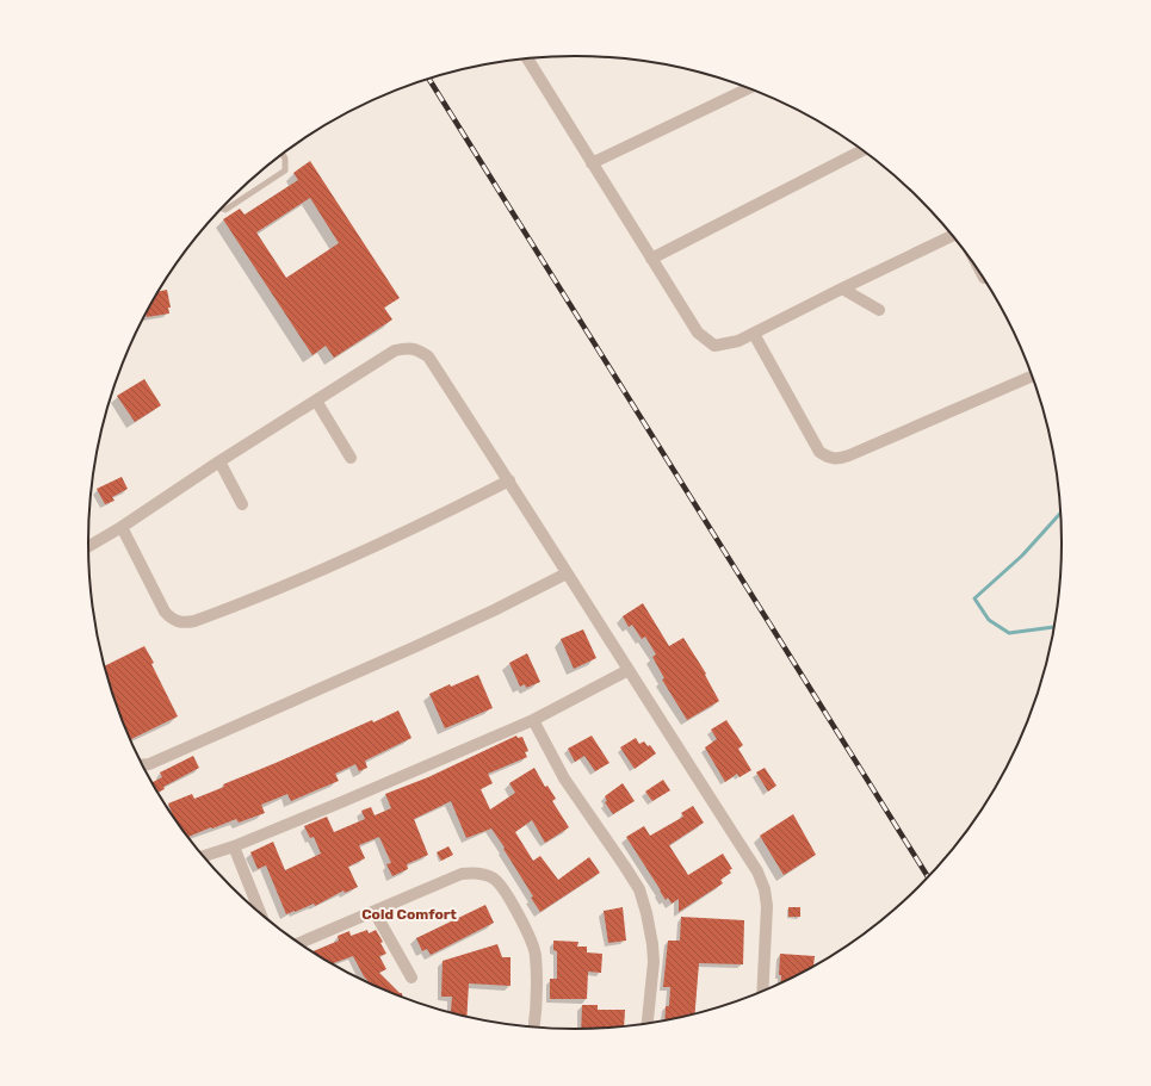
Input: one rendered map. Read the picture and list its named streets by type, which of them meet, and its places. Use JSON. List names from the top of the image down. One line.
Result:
{"districts":["Cold Comfort"]}
